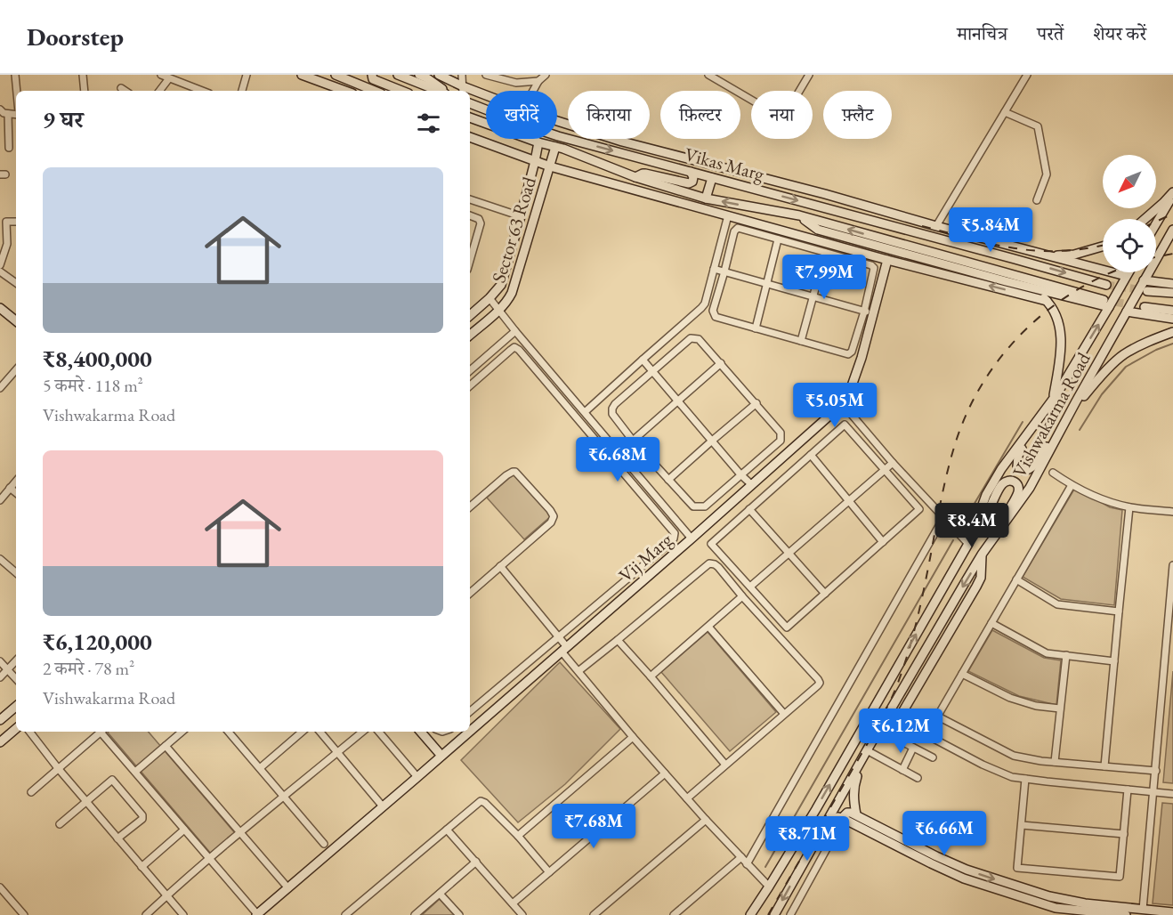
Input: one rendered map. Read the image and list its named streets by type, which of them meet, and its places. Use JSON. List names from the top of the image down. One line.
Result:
{"streets":{"street":["Vikas Marg","Sector 63 Road","Vishwakarma Road","Vij Marg"]},"crossings":[["Vikas Marg","Sector 63 Road"],["Vikas Marg","Vishwakarma Road"],["Sector 63 Road","Vij Marg"]],"north":"bottom left","page":{"header":"Doorstep","nav":["मानचित्र","परतें","शेयर करें"],"chip":["खरीदें","किराया","फ़िल्टर","नया","फ़्लैट"],"heading":"9 घर","list":[{"name":"₹8,400,000","note":"5 कमरे · 118 m² · Vishwakarma Road"},{"name":"₹6,120,000","note":"2 कमरे · 78 m² · Vishwakarma Road"}],"price":["₹5.84M","₹7.99M","₹5.05M","₹6.68M","₹8.4M","₹6.12M","₹7.68M","₹6.66M","₹8.71M"]}}
